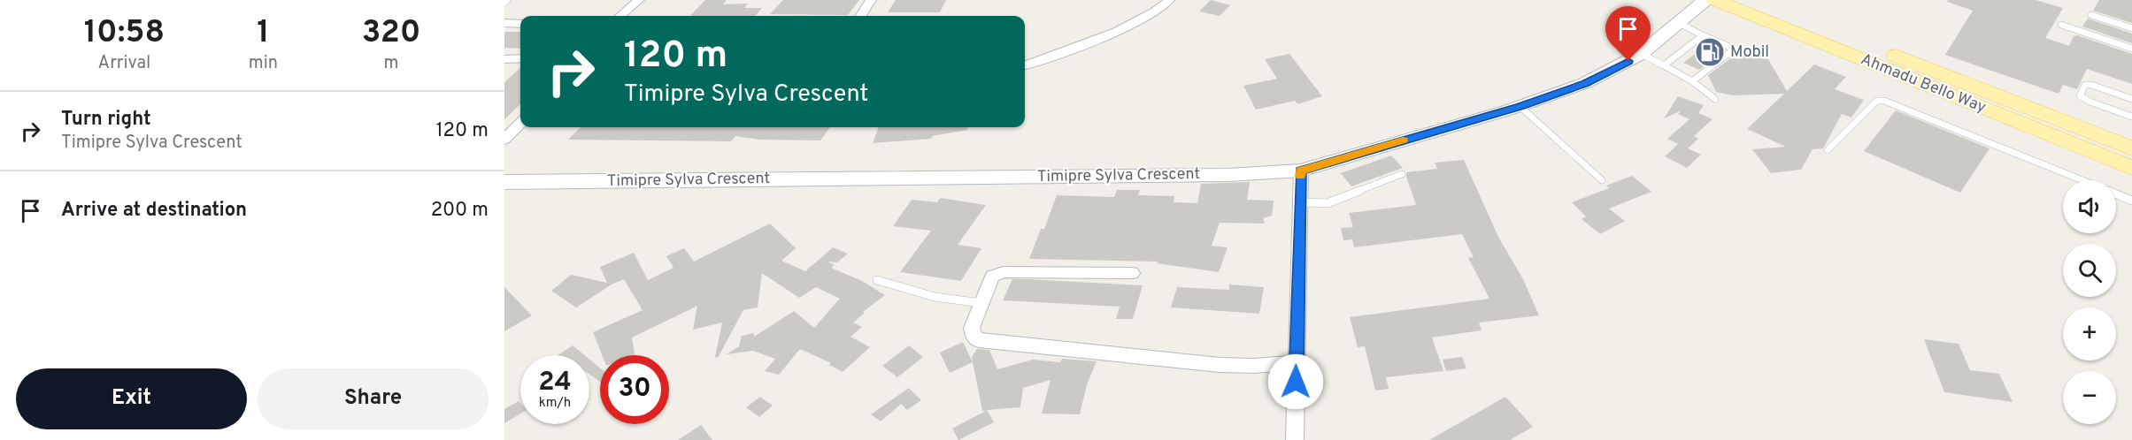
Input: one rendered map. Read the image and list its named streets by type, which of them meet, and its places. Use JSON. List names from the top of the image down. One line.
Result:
{"streets":{"main road":["Ahmadu Bello Way"],"street":["Timipre Sylva Crescent"]},"places":{"fuel station":["Mobil"]},"page":{"eta":["10:58","Arrival","1","min","320","m"],"turn":["120 m","Timipre Sylva Crescent"],"list":[{"name":"Turn right","note":"Timipre Sylva Crescent","value":"120 m"},{"name":"Arrive at destination","value":"200 m"}],"map_buttons":["+","−"],"speed":"24 km/h","limit":"30","buttons":["Exit","Share"]}}
